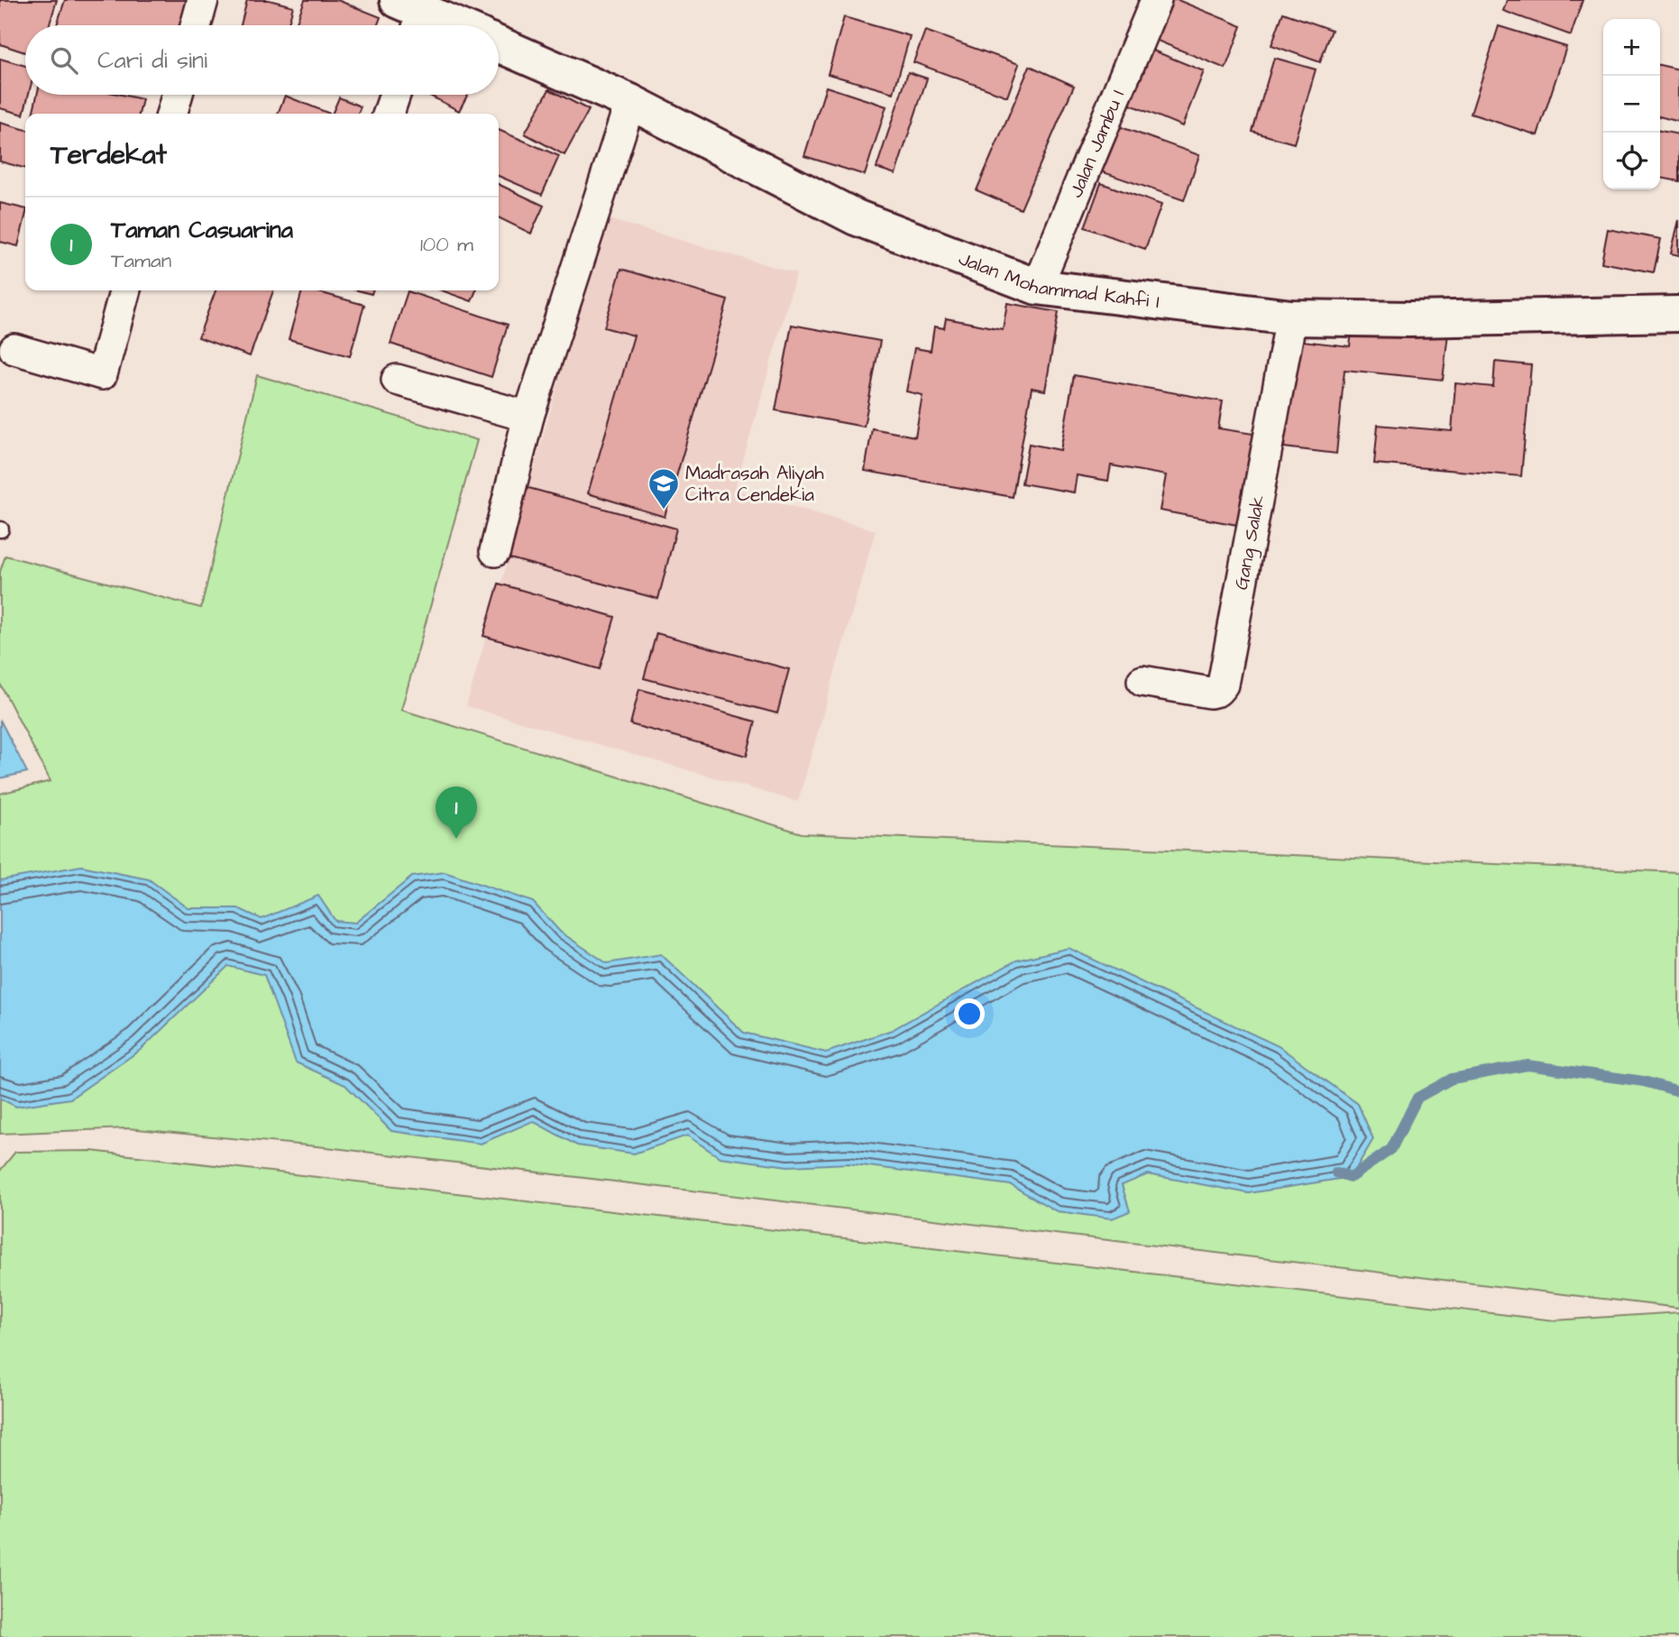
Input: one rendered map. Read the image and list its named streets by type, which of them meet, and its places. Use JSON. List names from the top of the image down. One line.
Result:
{"streets":{"main road":["Jalan Mohammad Kahfi I"],"street":["Jalan Jambu I","Gang Salak"]},"crossings":[["Jalan Jambu I","Jalan Mohammad Kahfi I"],["Jalan Mohammad Kahfi I","Gang Salak"]],"places":{"school or university":["Madrasah Aliyah Citra Cendekia"]},"page":{"map_buttons":["+","−"],"search":"Cari di sini","heading":"Terdekat","list":[{"mark":"1","name":"Taman Casuarina","note":"Taman","value":"100 m"}],"pins":"1"}}
